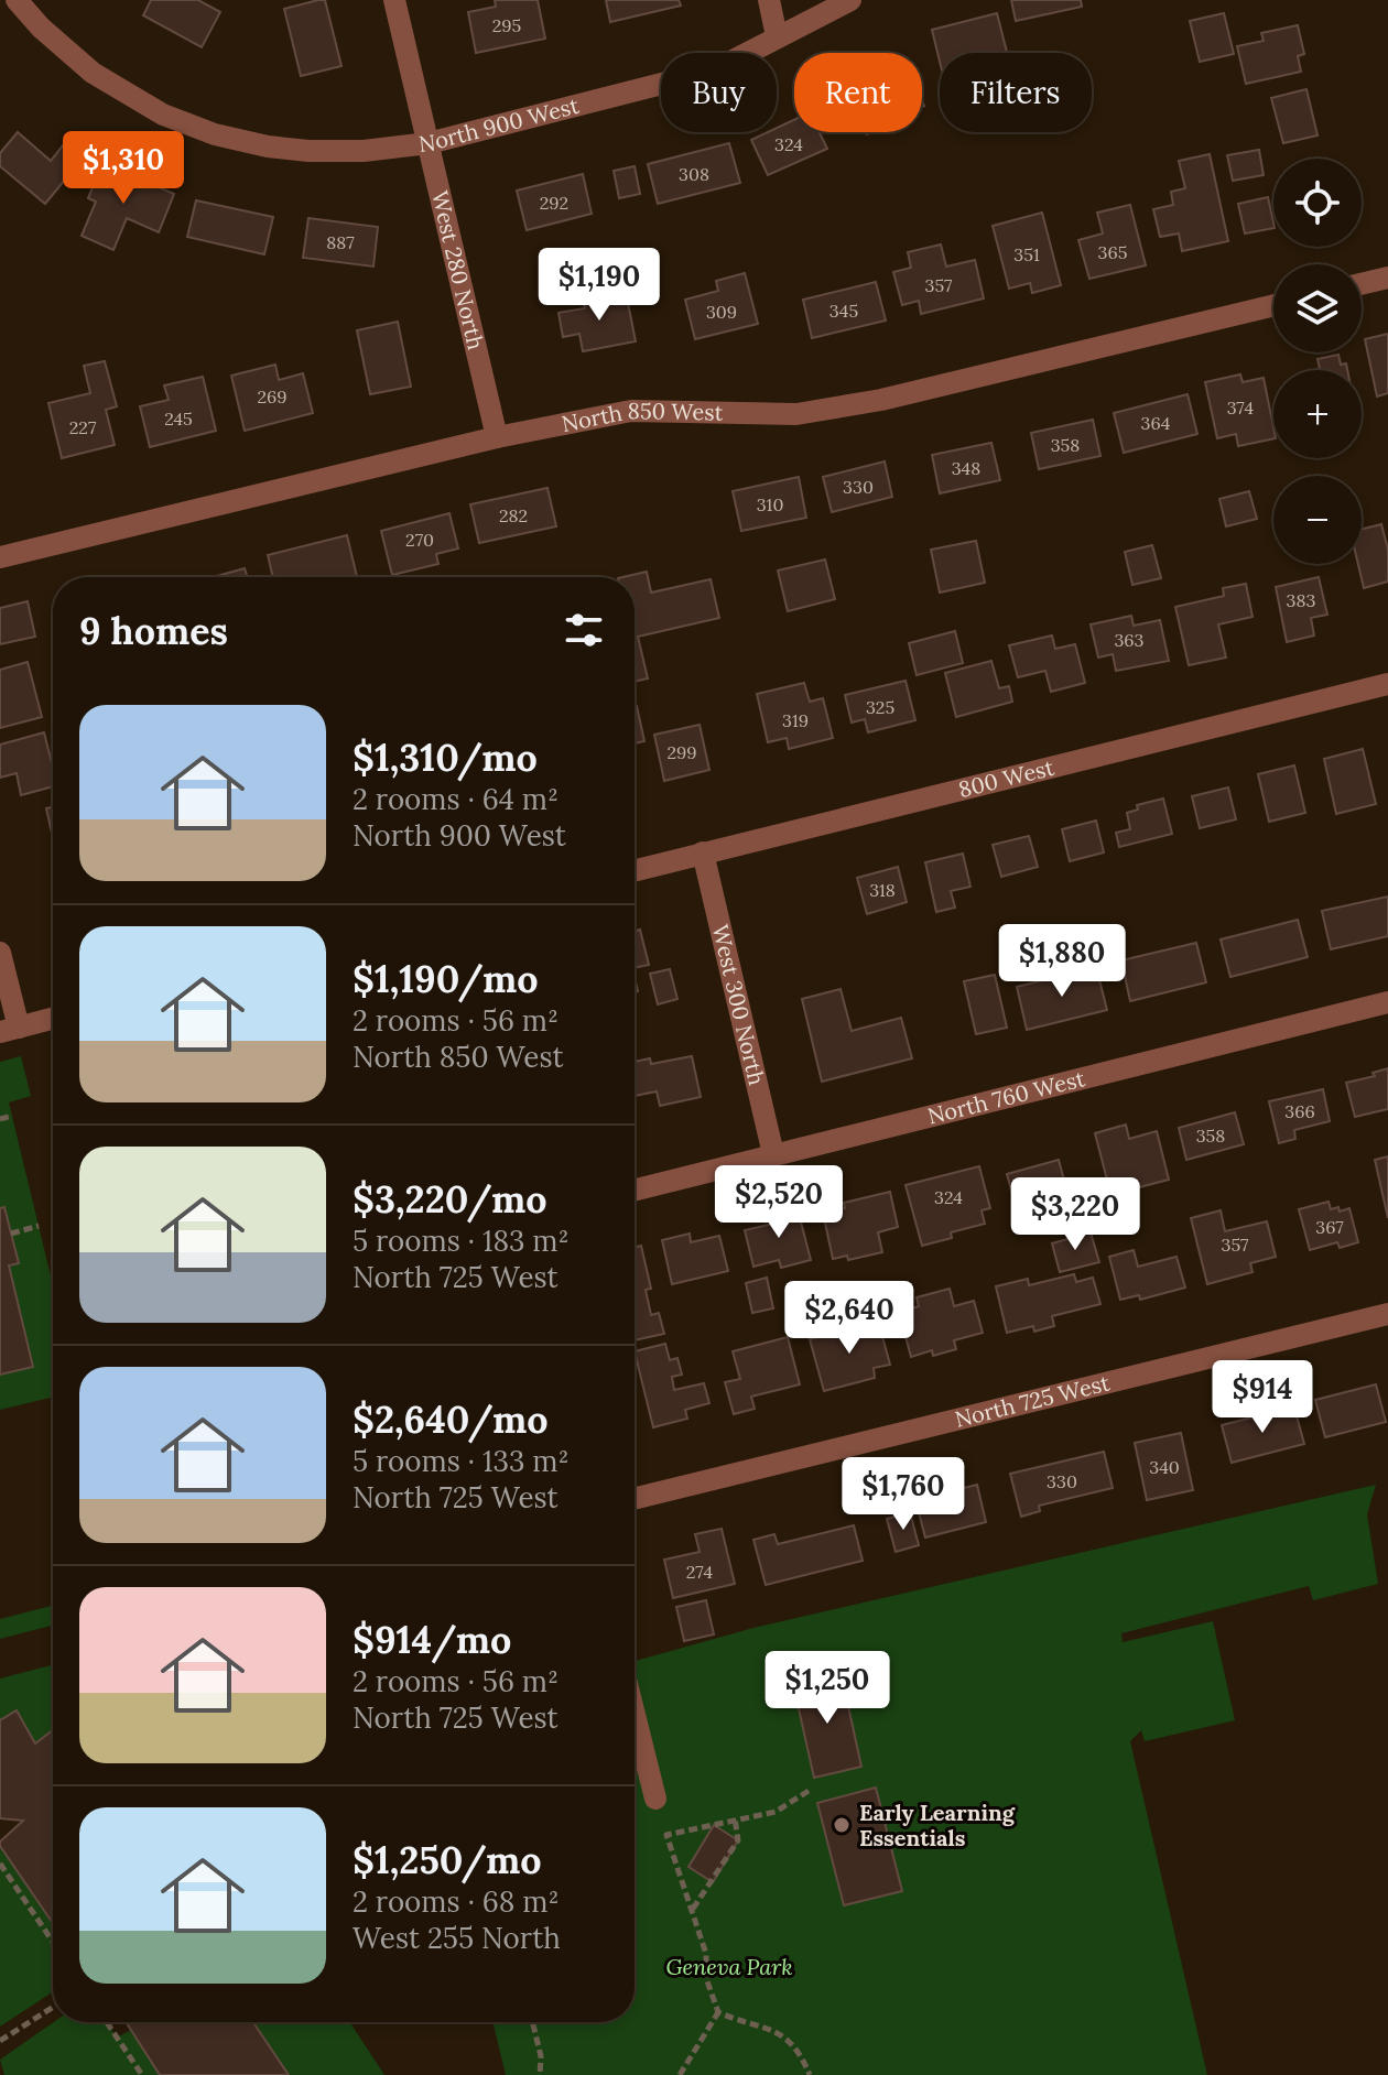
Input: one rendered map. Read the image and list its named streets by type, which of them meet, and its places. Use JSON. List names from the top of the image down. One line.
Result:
{"streets":{"street":["North 900 West","West 280 North","North 850 West","800 West","West 300 North","North 760 West","North 725 West"]},"crossings":[["North 900 West","West 280 North"],["West 280 North","North 850 West"],["800 West","West 300 North"],["West 300 North","North 760 West"]],"parks":["Geneva Park"],"places":["Early Learning Essentials"],"house_numbers":["295","324","308","292","887","365","351","357","345","309","269","374","245","364","227","358","348","330","310","282","270","383","363","325","319","299","318","366","358","324","367","357","340","330","274"],"page":{"chip":["Buy","Rent","Filters"],"price":["$1,310","$1,190","$1,880","$2,520","$3,220","$2,640","$914","$1,760","$1,250"],"map_buttons":["+","−"],"heading":"9 homes","list":[{"name":"$1,310/mo","note":"2 rooms · 64 m² · North 900 West"},{"name":"$1,190/mo","note":"2 rooms · 56 m² · North 850 West"},{"name":"$3,220/mo","note":"5 rooms · 183 m² · North 725 West"},{"name":"$2,640/mo","note":"5 rooms · 133 m² · North 725 West"},{"name":"$914/mo","note":"2 rooms · 56 m² · North 725 West"},{"name":"$1,250/mo","note":"2 rooms · 68 m² · West 255 North"}]}}
